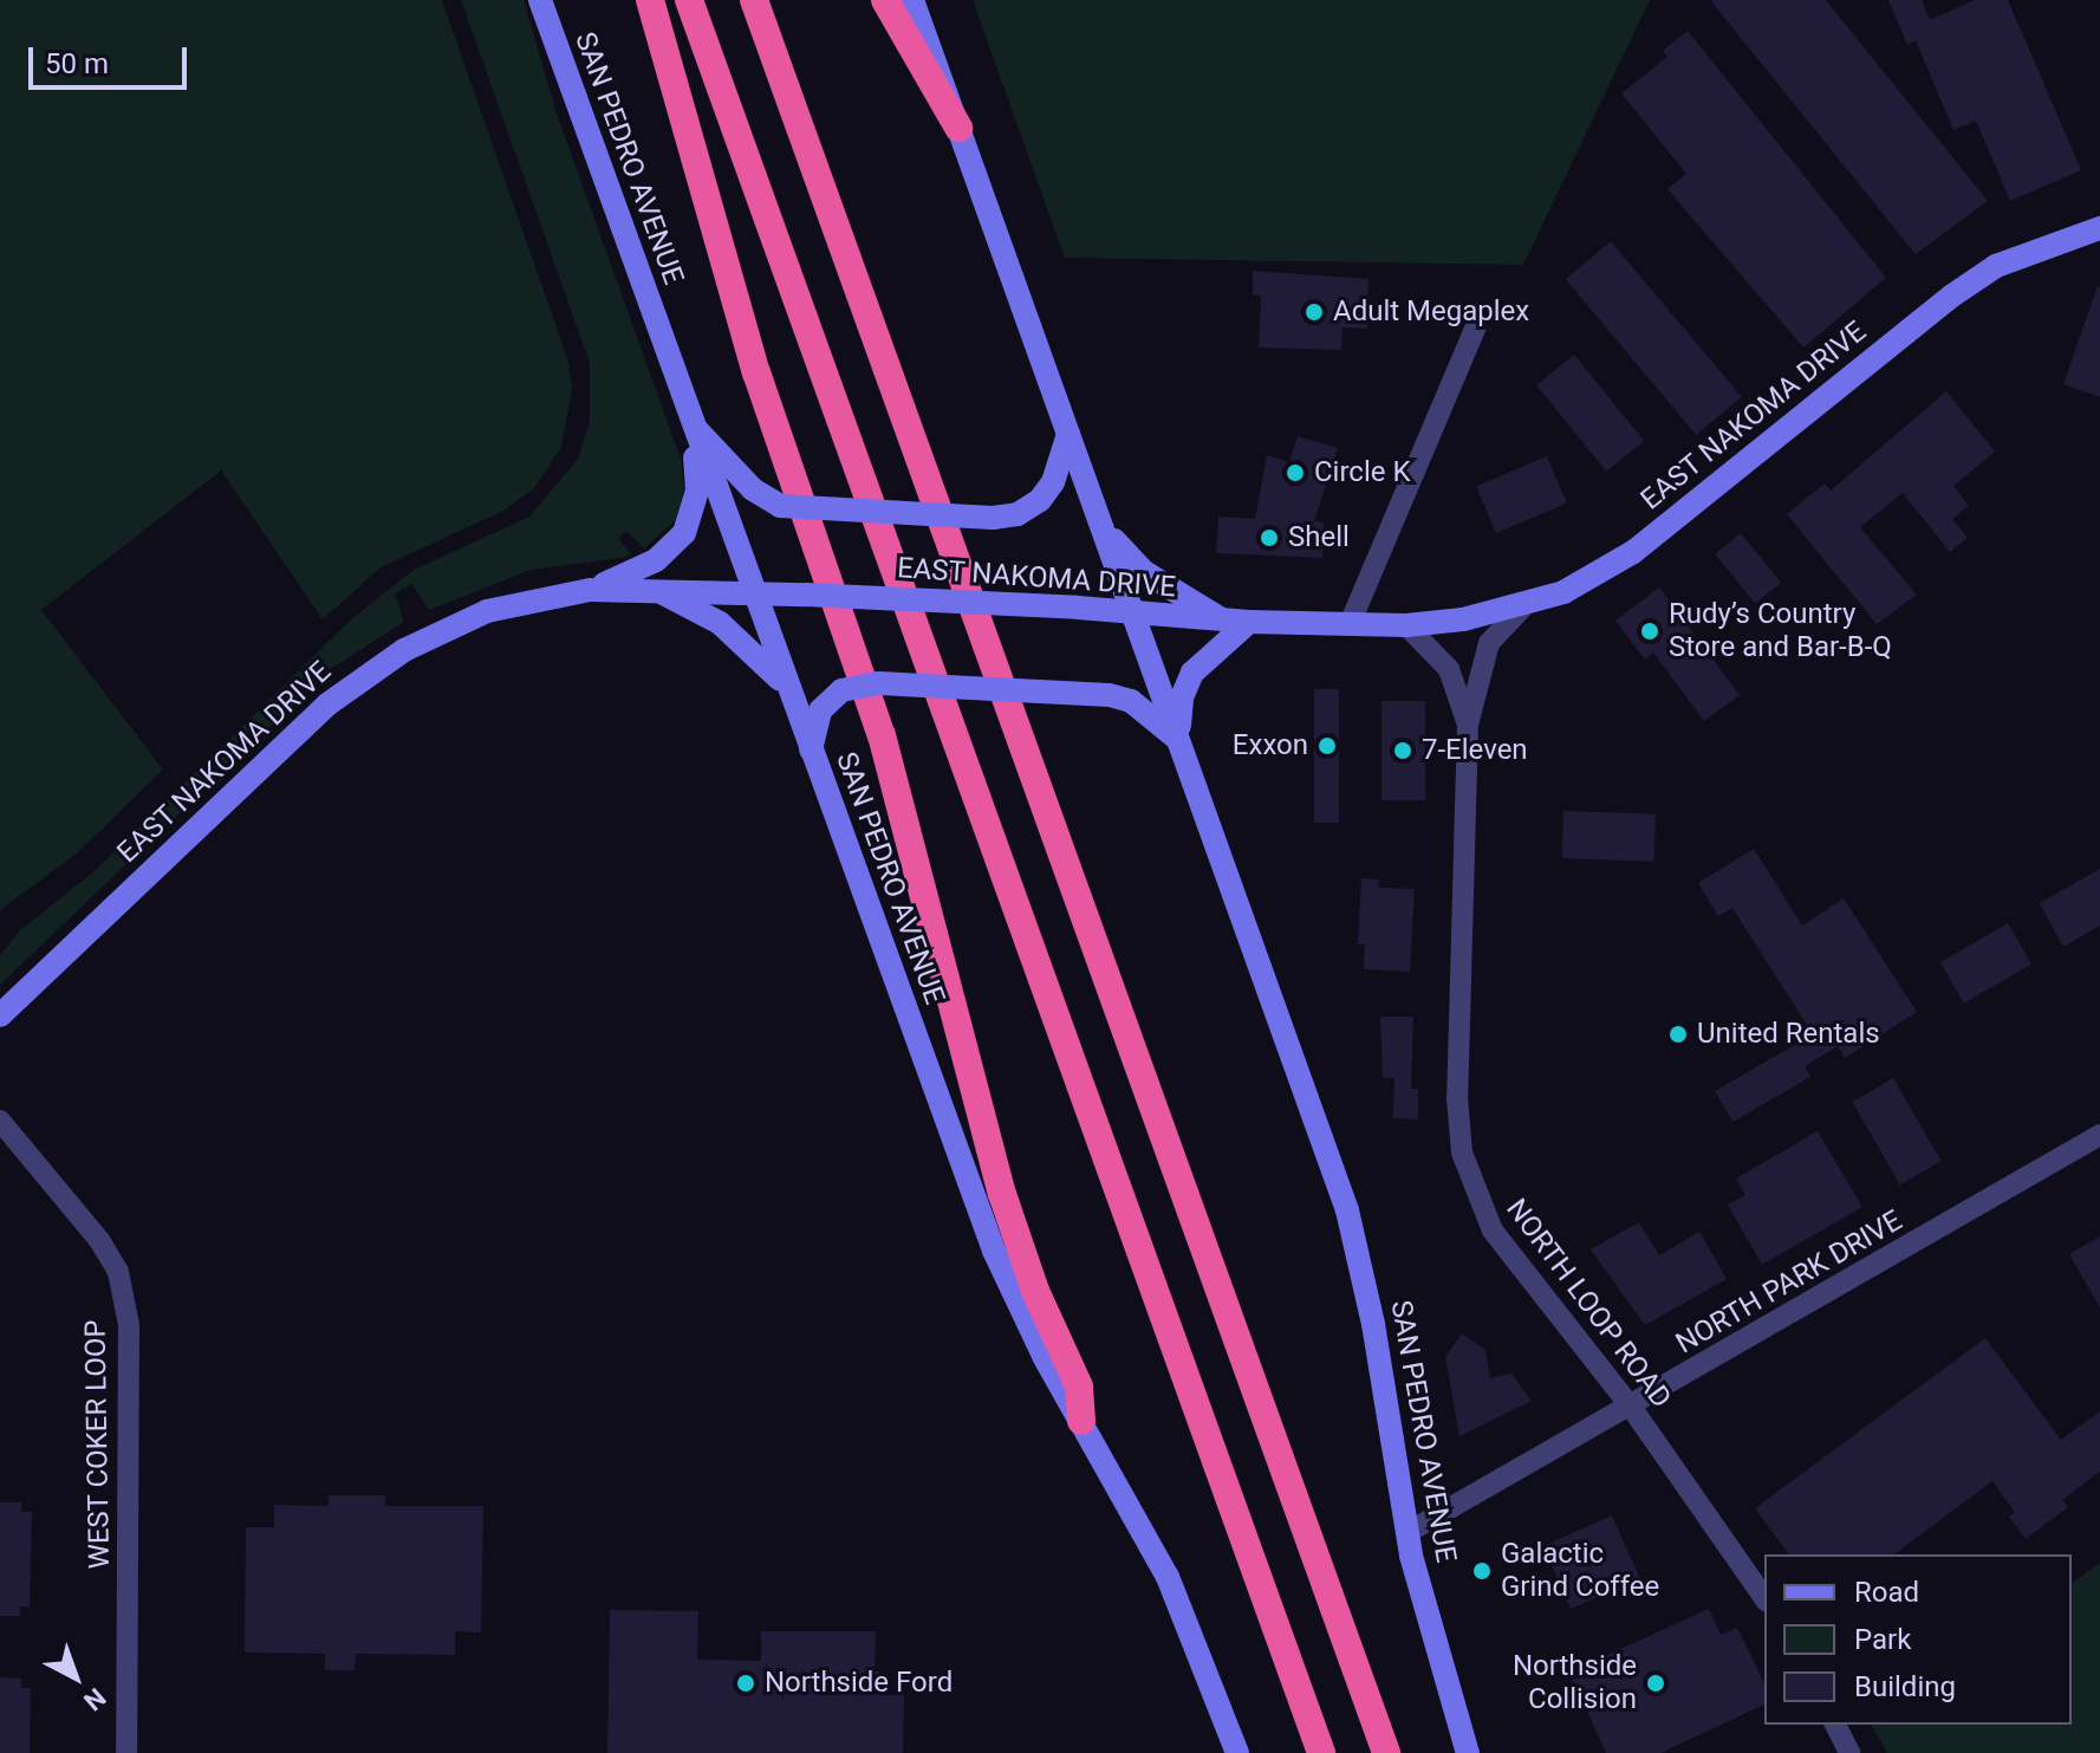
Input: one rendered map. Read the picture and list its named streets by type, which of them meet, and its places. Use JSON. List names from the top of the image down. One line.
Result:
{"streets":{"main road":["SAN PEDRO AVENUE","EAST NAKOMA DRIVE"],"street":["NORTH PARK DRIVE","NORTH LOOP ROAD","WEST COKER LOOP"]},"crossings":[["SAN PEDRO AVENUE","EAST NAKOMA DRIVE"],["SAN PEDRO AVENUE","NORTH PARK DRIVE"],["EAST NAKOMA DRIVE","NORTH LOOP ROAD"],["NORTH PARK DRIVE","NORTH LOOP ROAD"]],"places":["Adult Megaplex","Circle K","Shell","Rudy’s Country Store and Bar-B-Q","Exxon","7-Eleven","United Rentals","Galactic Grind Coffee","Northside Ford","Northside Collision"],"legend":["Road","Park","Building"],"scale_bar":"50 m","north":"bottom right"}
